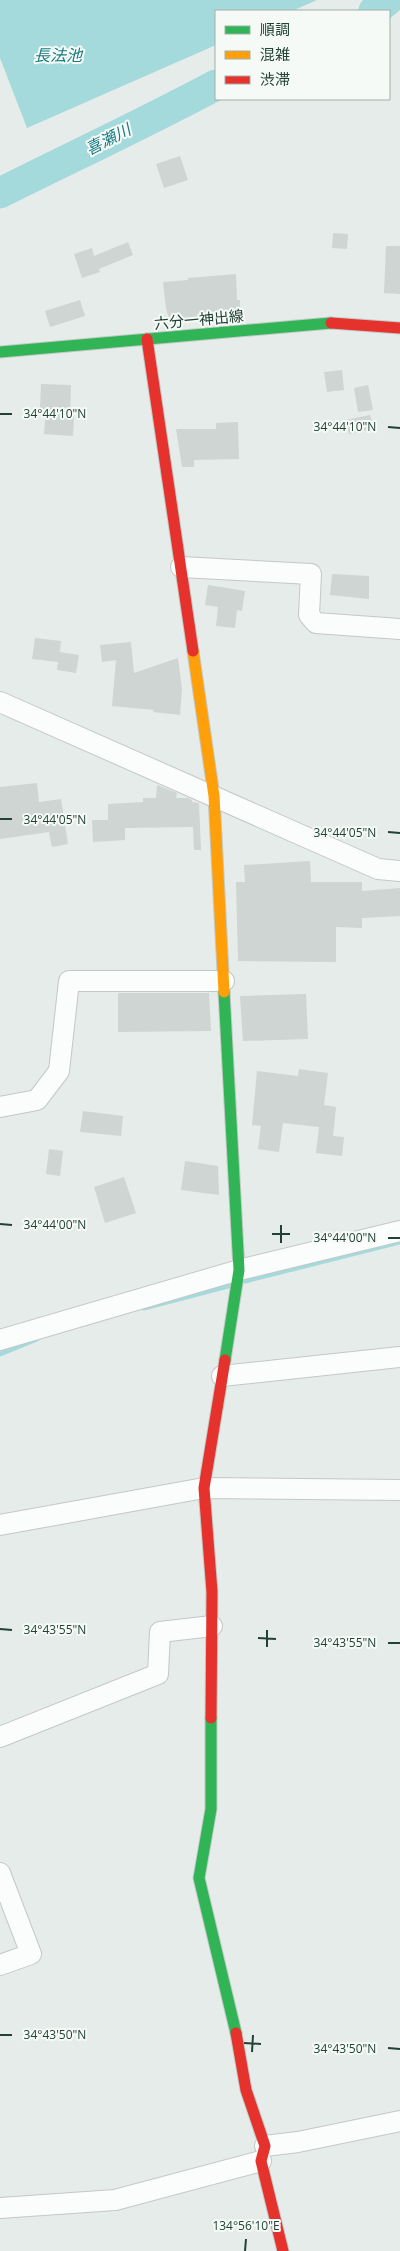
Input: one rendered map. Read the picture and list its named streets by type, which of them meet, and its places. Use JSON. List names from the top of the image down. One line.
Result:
{"streets":{"street":["六分一神出線"]},"water":["長法池","喜瀬川"],"legend":["順調","混雑","渋滞"],"coordinates":["34°44'10\"N","34°44'05\"N","34°44'00\"N","34°43'55\"N","34°43'50\"N","134°56'10\"E"]}
